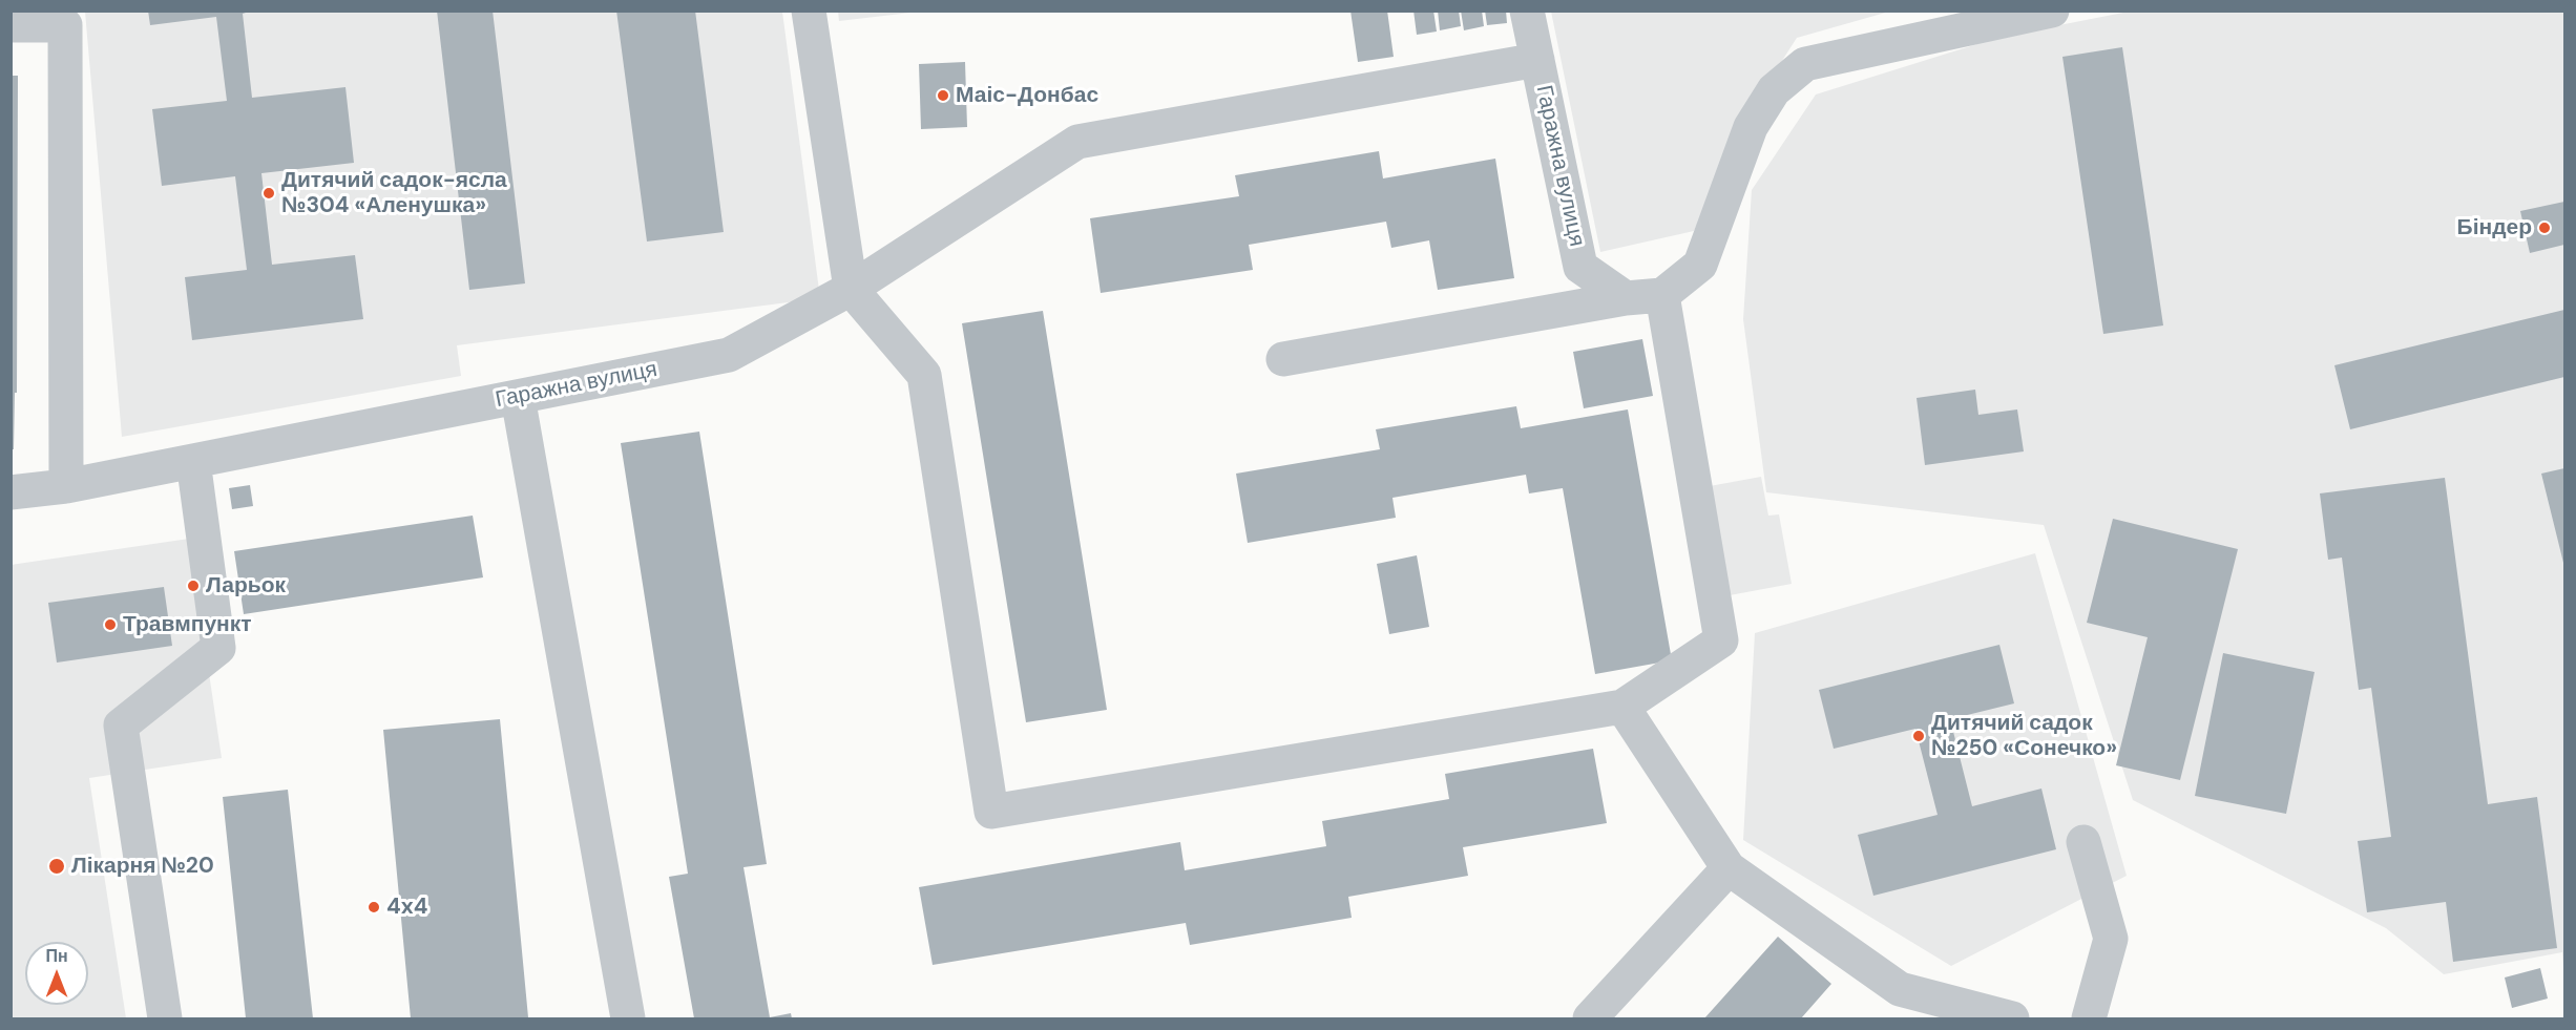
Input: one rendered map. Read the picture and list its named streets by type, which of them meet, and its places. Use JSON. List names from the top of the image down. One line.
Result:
{"streets":{"street":["Гаражна вулиця"]},"places":["Маіс-Донбас","Дитячий садок-ясла №304 «Аленушка»","Біндер","Ларьок","Травмпункт","Дитячий садок №250 «Сонечко»","Лікарня №20","4x4"],"north":"top"}
